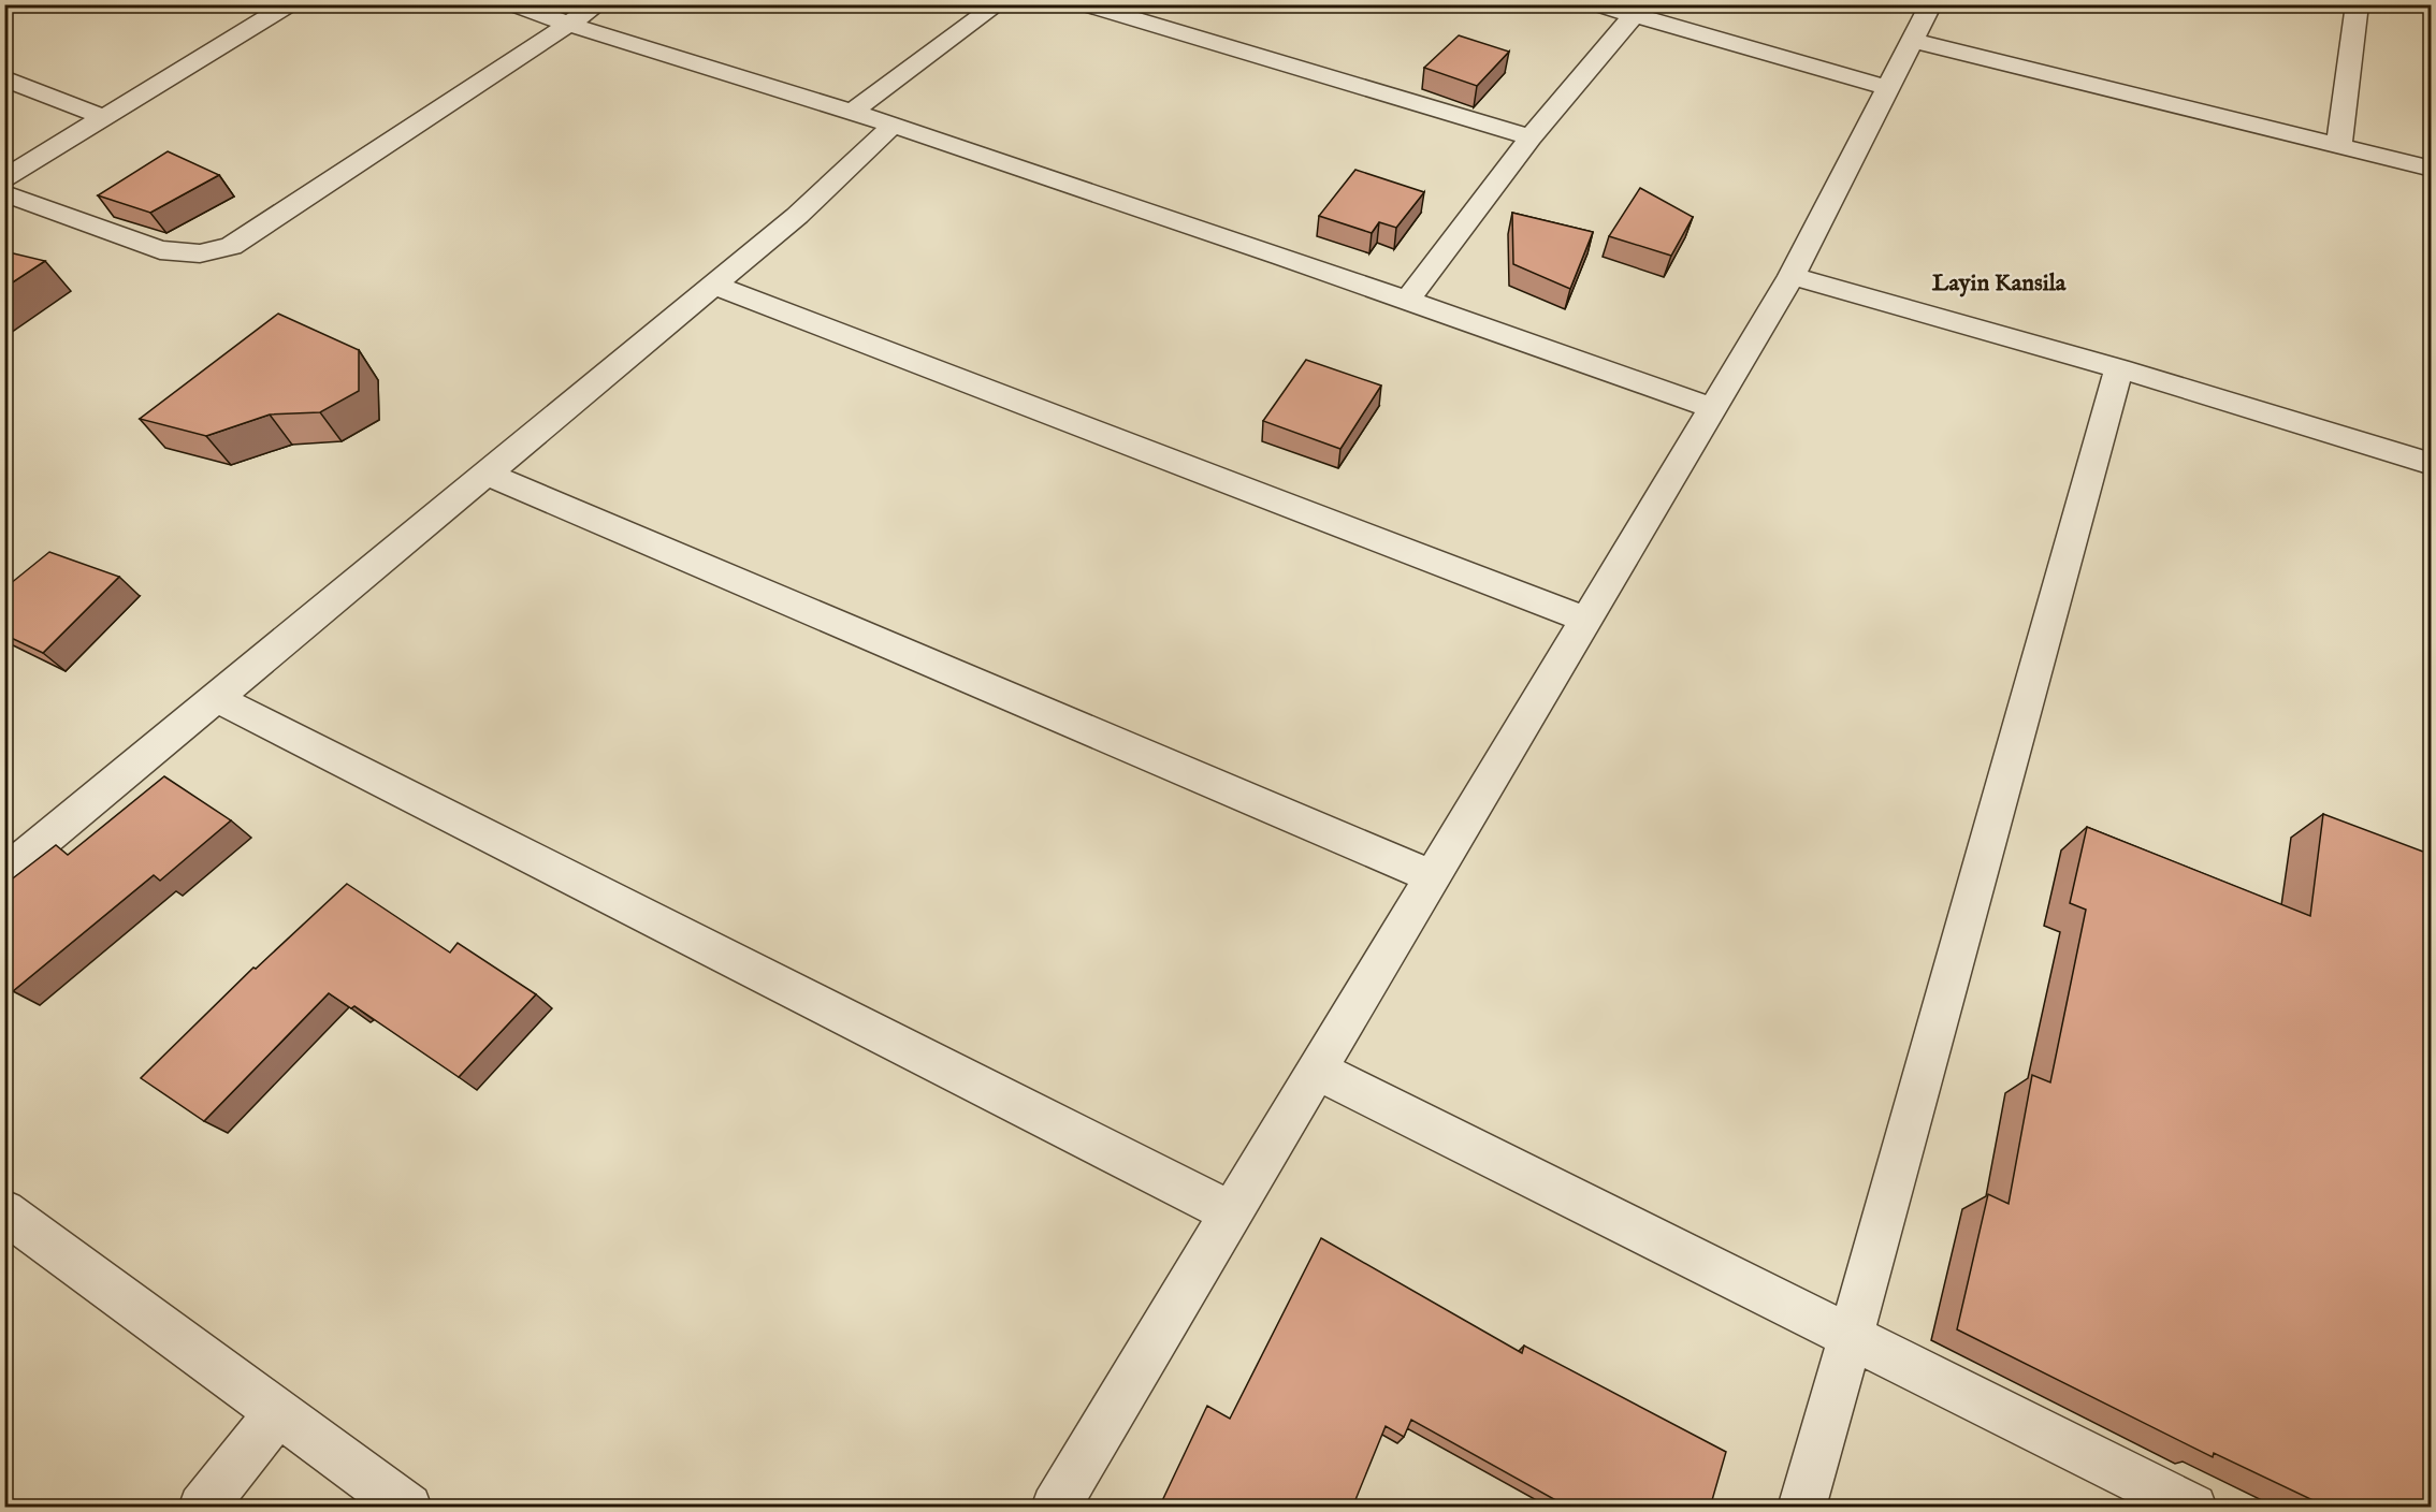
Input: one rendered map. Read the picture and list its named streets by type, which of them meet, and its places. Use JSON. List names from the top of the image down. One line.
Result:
{"districts":["Layin Kansila"]}
